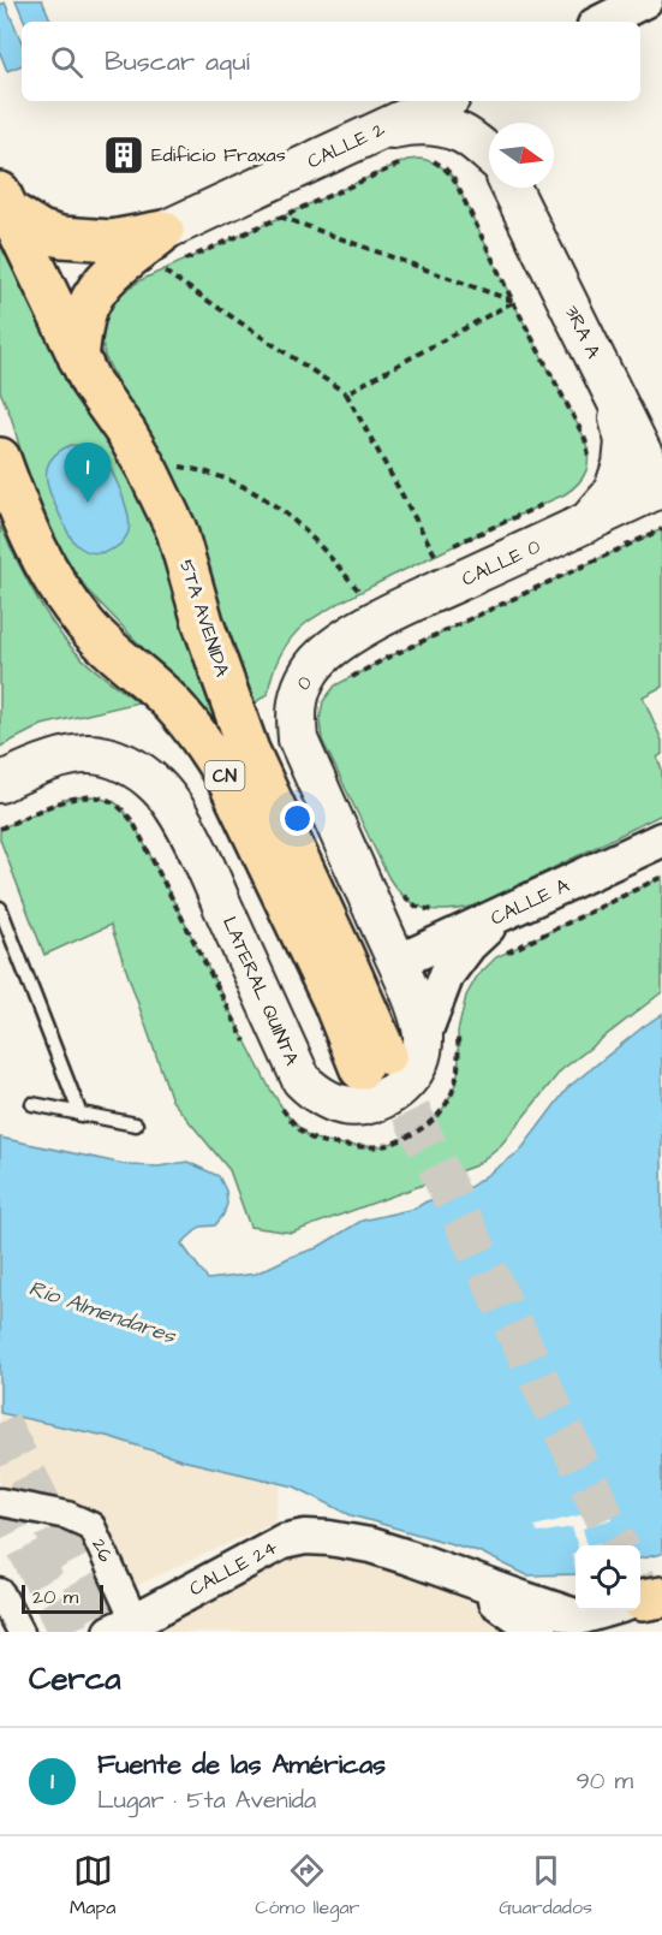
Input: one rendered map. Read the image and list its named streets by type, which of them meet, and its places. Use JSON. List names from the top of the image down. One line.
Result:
{"streets":{"highway":["5TA AVENIDA","CN"],"main road":["CALLE 2","3RA A","CALLE 0","0","LATERAL QUINTA"],"street":["CALLE A","26","CALLE 24"]},"crossings":[["3RA A","CALLE 0"],["CALLE 0","0"],["0","CALLE A"],["26","CALLE 24"]],"water":["Río Almendares"],"places":{"building":["Edificio Fraxas"]},"scale_bar":"20 m","north":"right","page":{"search":"Buscar aquí","pins":"1","scale":"20 m","heading":"Cerca","list":[{"mark":"1","name":"Fuente de las Américas","note":"Lugar · 5ta Avenida","value":"90 m"}],"nav":["Mapa","Cómo llegar","Guardados"]}}
